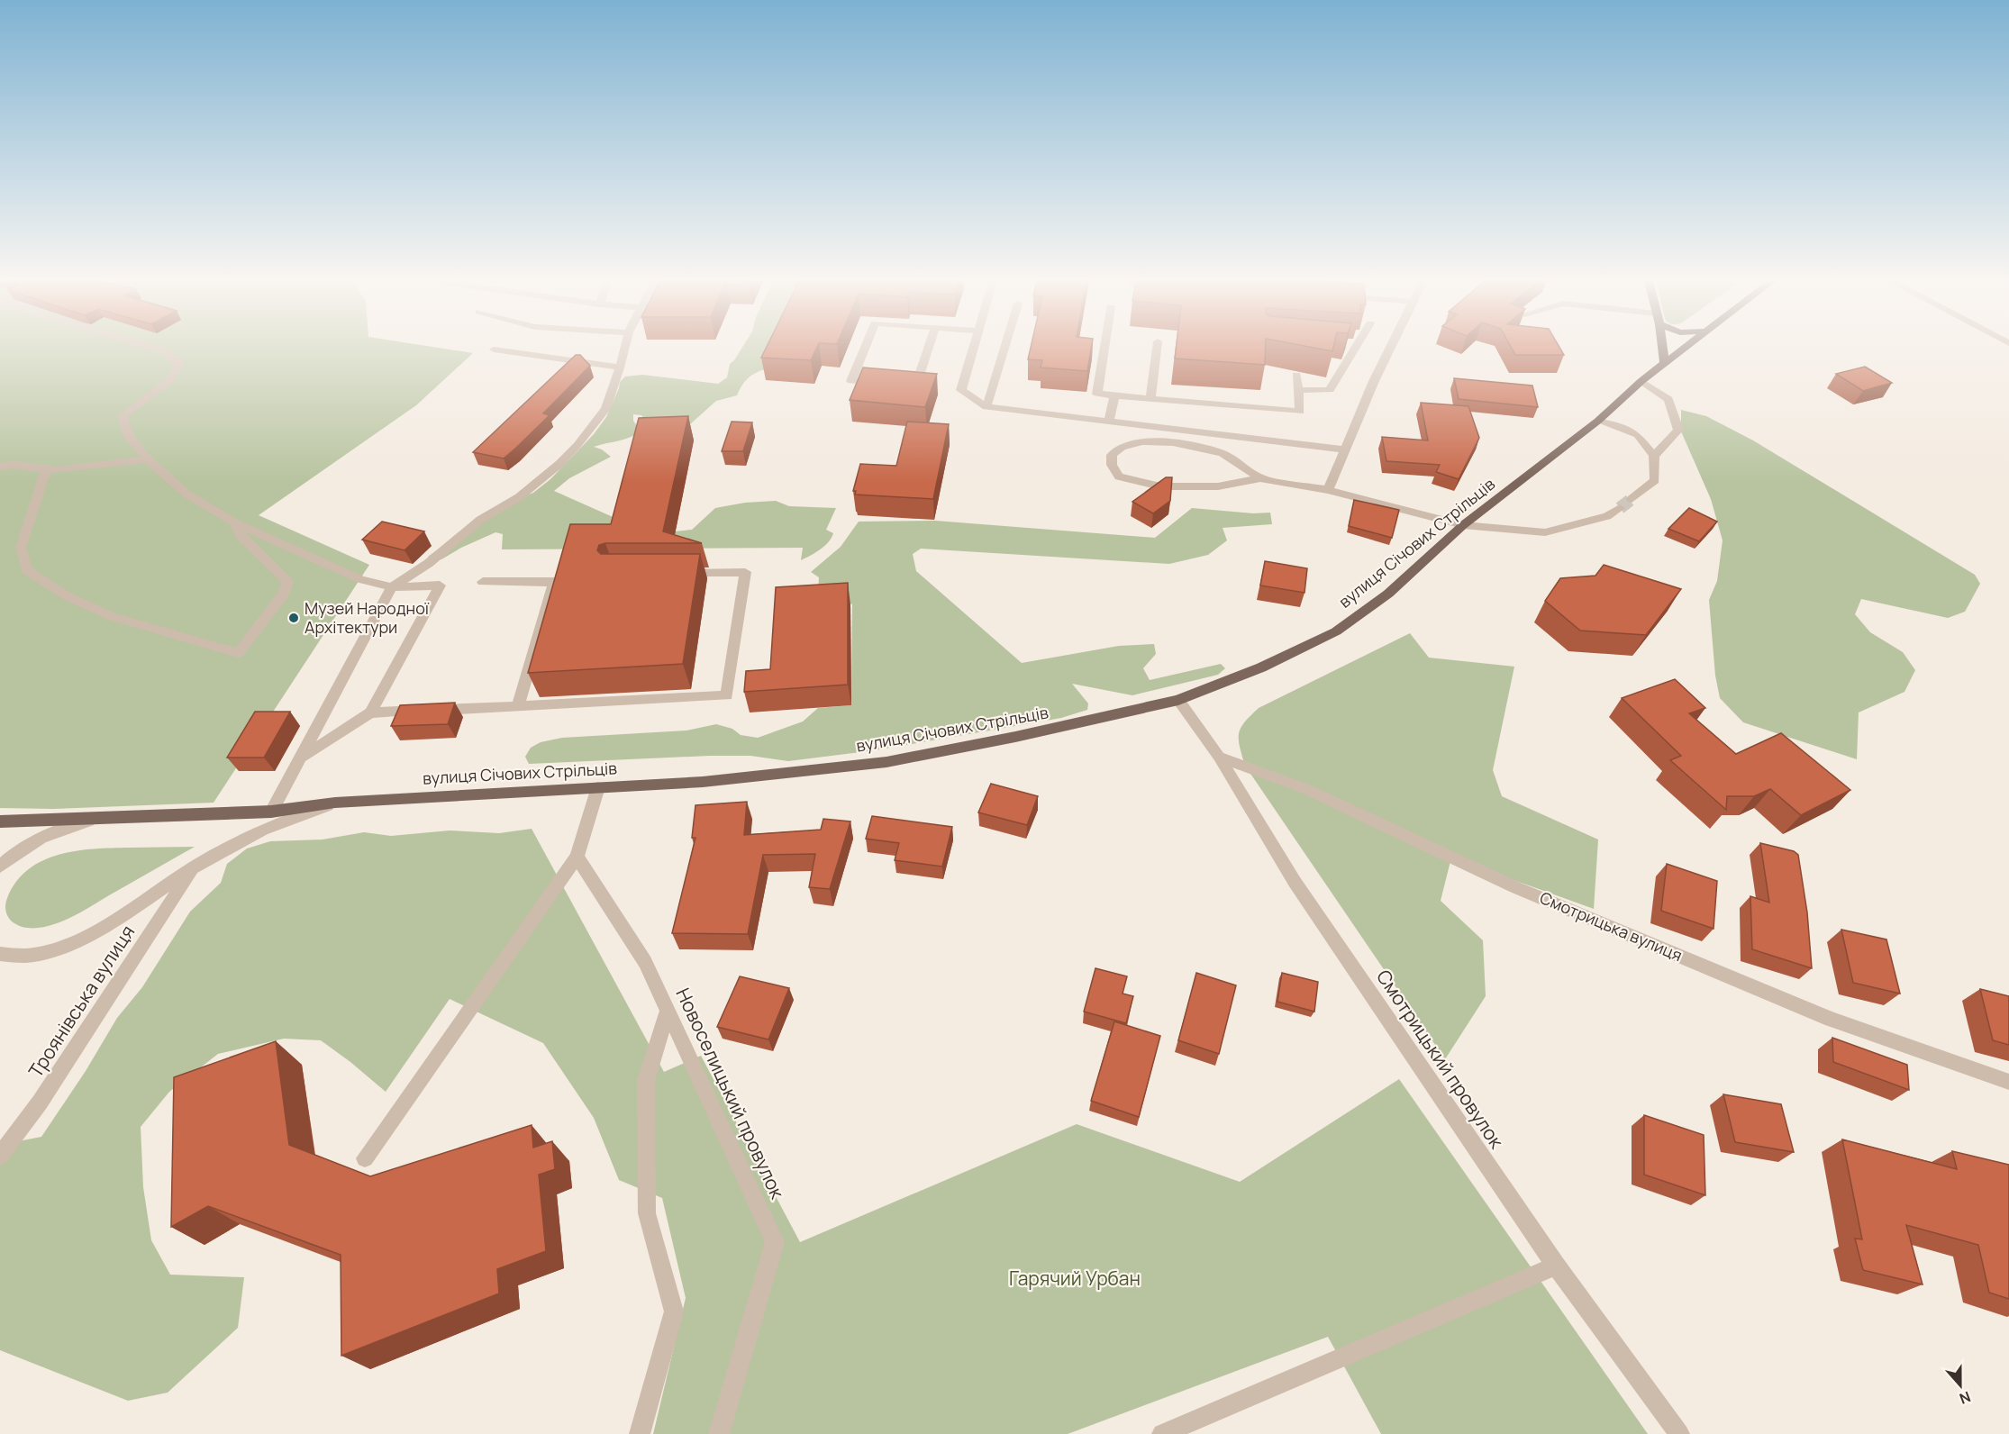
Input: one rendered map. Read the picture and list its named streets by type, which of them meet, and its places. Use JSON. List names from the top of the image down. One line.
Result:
{"streets":{"main road":["вулиця Січових Стрільців"],"street":["Смотрицька вулиця","Троянівська вулиця","Смотрицький провулок","Новоселицький провулок"]},"crossings":[["вулиця Січових Стрільців","Троянівська вулиця"],["вулиця Січових Стрільців","Смотрицький провулок"],["Смотрицька вулиця","Смотрицький провулок"]],"parks":["Гарячий Урбан"],"places":["Музей Народної Архітектури"],"north":"bottom"}
